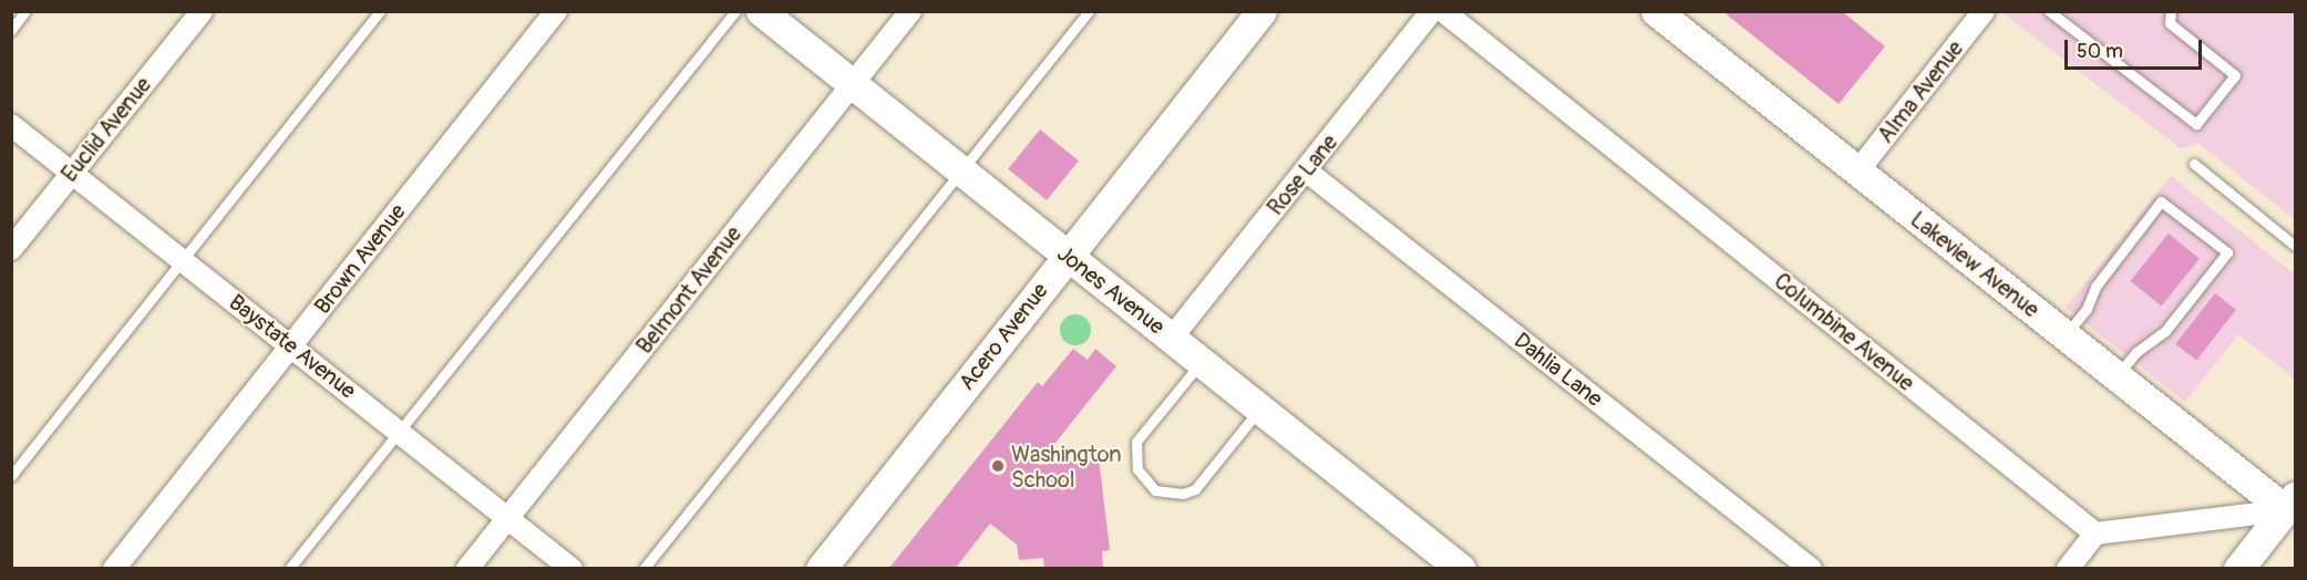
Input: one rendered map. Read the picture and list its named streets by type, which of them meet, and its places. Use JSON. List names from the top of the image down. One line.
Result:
{"streets":{"street":["Alma Avenue","Euclid Avenue","Rose Lane","Brown Avenue","Lakeview Avenue","Belmont Avenue","Jones Avenue","Columbine Avenue","Acero Avenue","Baystate Avenue","Dahlia Lane"]},"crossings":[["Alma Avenue","Lakeview Avenue"],["Euclid Avenue","Baystate Avenue"],["Rose Lane","Jones Avenue"],["Rose Lane","Dahlia Lane"],["Brown Avenue","Baystate Avenue"],["Belmont Avenue","Jones Avenue"],["Belmont Avenue","Baystate Avenue"],["Jones Avenue","Acero Avenue"]],"places":["Washington School"],"scale_bar":"50 m"}
